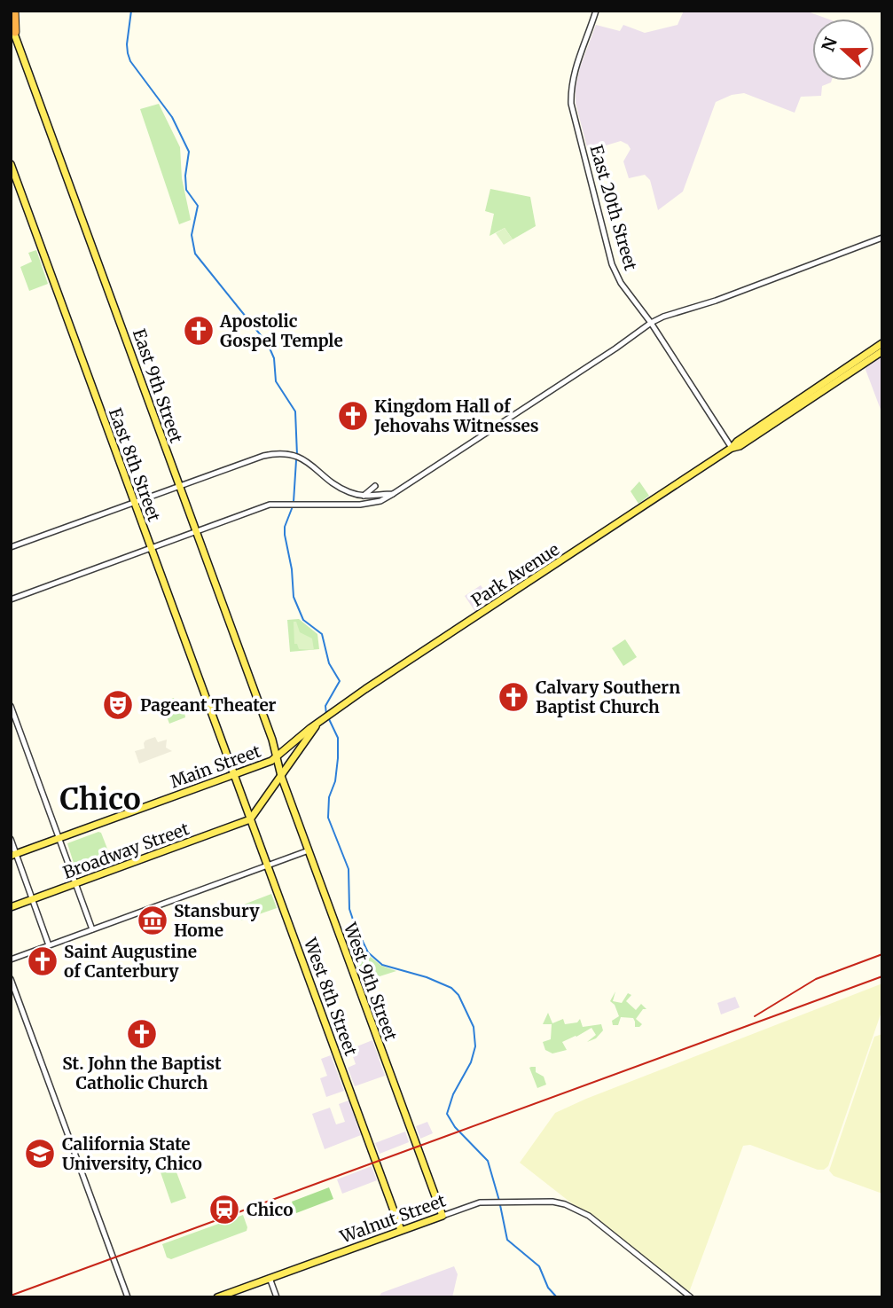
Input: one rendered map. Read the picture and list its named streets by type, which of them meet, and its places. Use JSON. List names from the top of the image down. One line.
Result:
{"streets":{"main road":["East 9th Street","East 8th Street","Park Avenue","Main Street","Broadway Street","West 9th Street","West 8th Street","Walnut Street"],"street":["East 20th Street"]},"crossings":[["East 20th Street","Park Avenue"],["East 9th Street","Main Street"],["East 9th Street","West 9th Street"],["East 8th Street","Main Street"],["East 8th Street","West 8th Street"],["Park Avenue","Main Street"],["Main Street","West 9th Street"],["Main Street","West 8th Street"],["Broadway Street","West 8th Street"],["West 9th Street","Walnut Street"],["West 8th Street","Walnut Street"]],"districts":["Chico"],"places":{"church":["Apostolic Gospel Temple","Kingdom Hall of Jehovahs Witnesses","Calvary Southern Baptist Church","Saint Augustine of Canterbury","St. John the Baptist Catholic Church"],"theatre":["Pageant Theater"],"museum":["Stansbury Home"],"school or university":["California State University, Chico"],"station":["Chico"]},"north":"left"}
